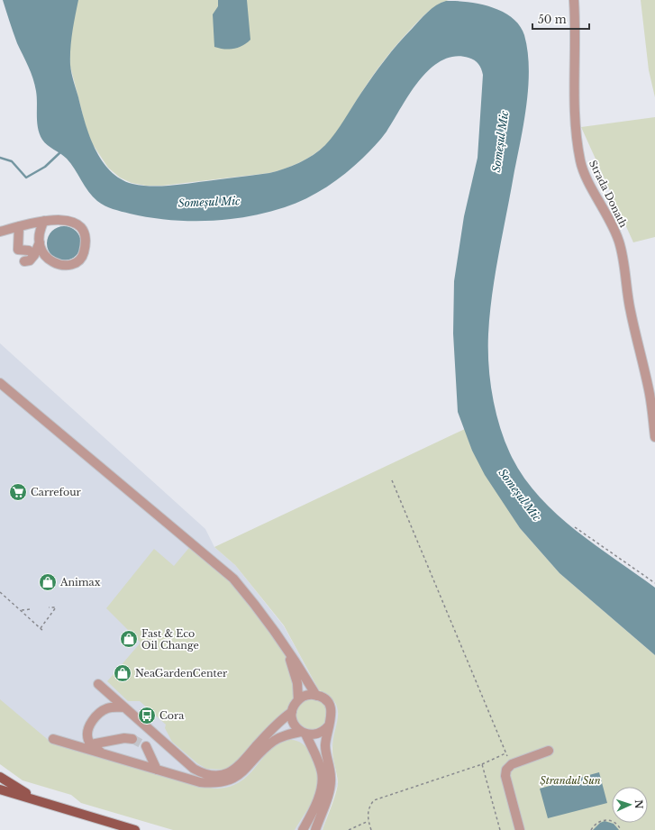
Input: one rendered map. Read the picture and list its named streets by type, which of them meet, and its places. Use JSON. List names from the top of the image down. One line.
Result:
{"streets":{"street":["Strada Donath"]},"water":["Someșul Mic"],"parks":["Ștrandul Sun"],"places":{"supermarket":["Carrefour"],"shop":["Animax","Fast & Eco Oil Change","NeaGardenCenter"],"bus stop":["Cora"]},"scale_bar":"50 m","north":"right"}
